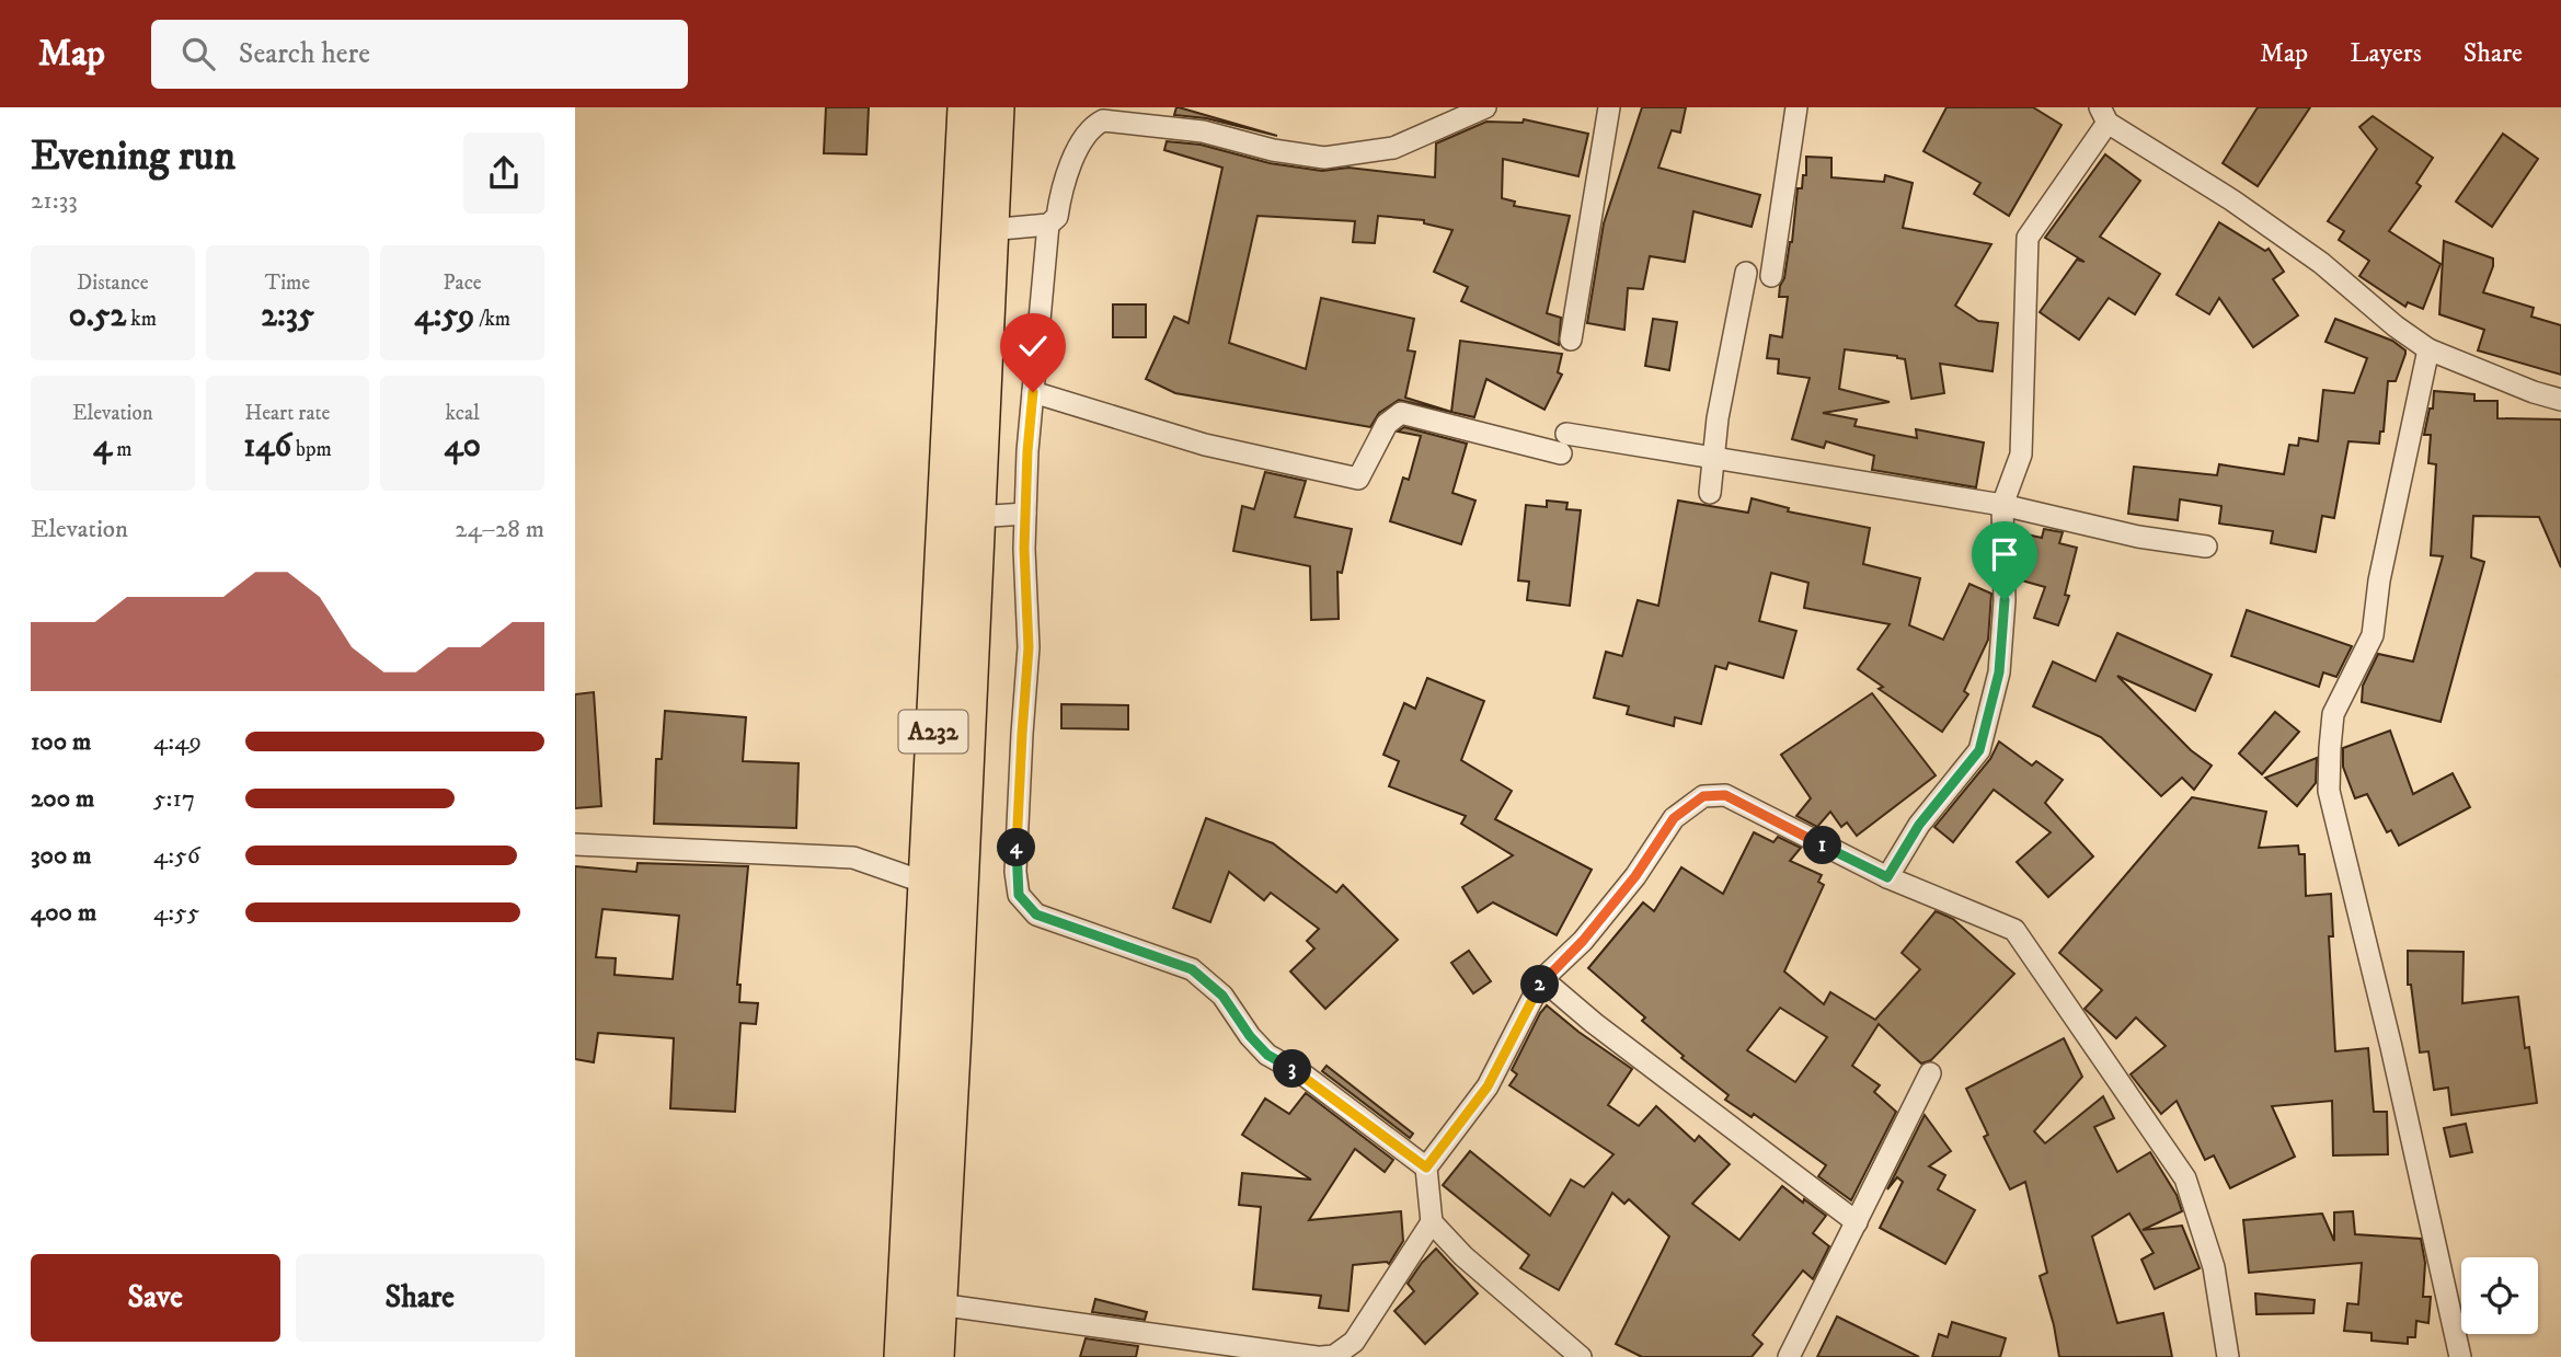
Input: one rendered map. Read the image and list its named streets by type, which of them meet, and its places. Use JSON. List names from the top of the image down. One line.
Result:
{"streets":{"highway":["A232"]},"page":{"header":"Map","search":"Search here","nav":["Map","Layers","Share"],"heading":["Evening run","21:33"],"stats":[["Distance","0.52 km"],["Time","2:35"],["Pace","4:59 /km"],["Elevation","4 m"],["Heart rate","146 bpm"],["kcal","40"]],"chart":["Elevation","24–28 m"],"list":[{"name":"100 m","note":"4:49"},{"name":"200 m","note":"5:17"},{"name":"300 m","note":"4:56"},{"name":"400 m","note":"4:55"}],"pins":["1","4","2","3"],"buttons":["Save","Share"]}}
